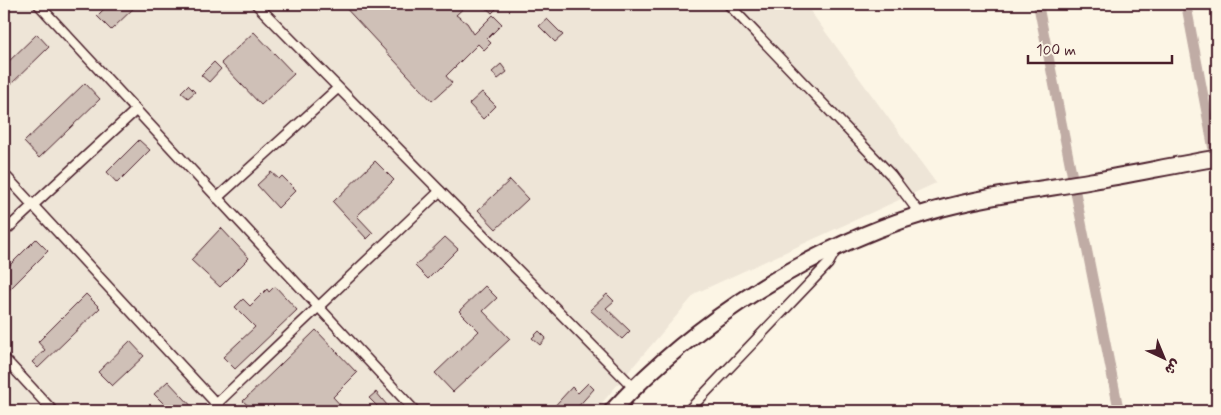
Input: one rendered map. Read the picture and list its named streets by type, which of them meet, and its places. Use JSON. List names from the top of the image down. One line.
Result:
{"scale_bar":"100 m","north":"bottom right"}
